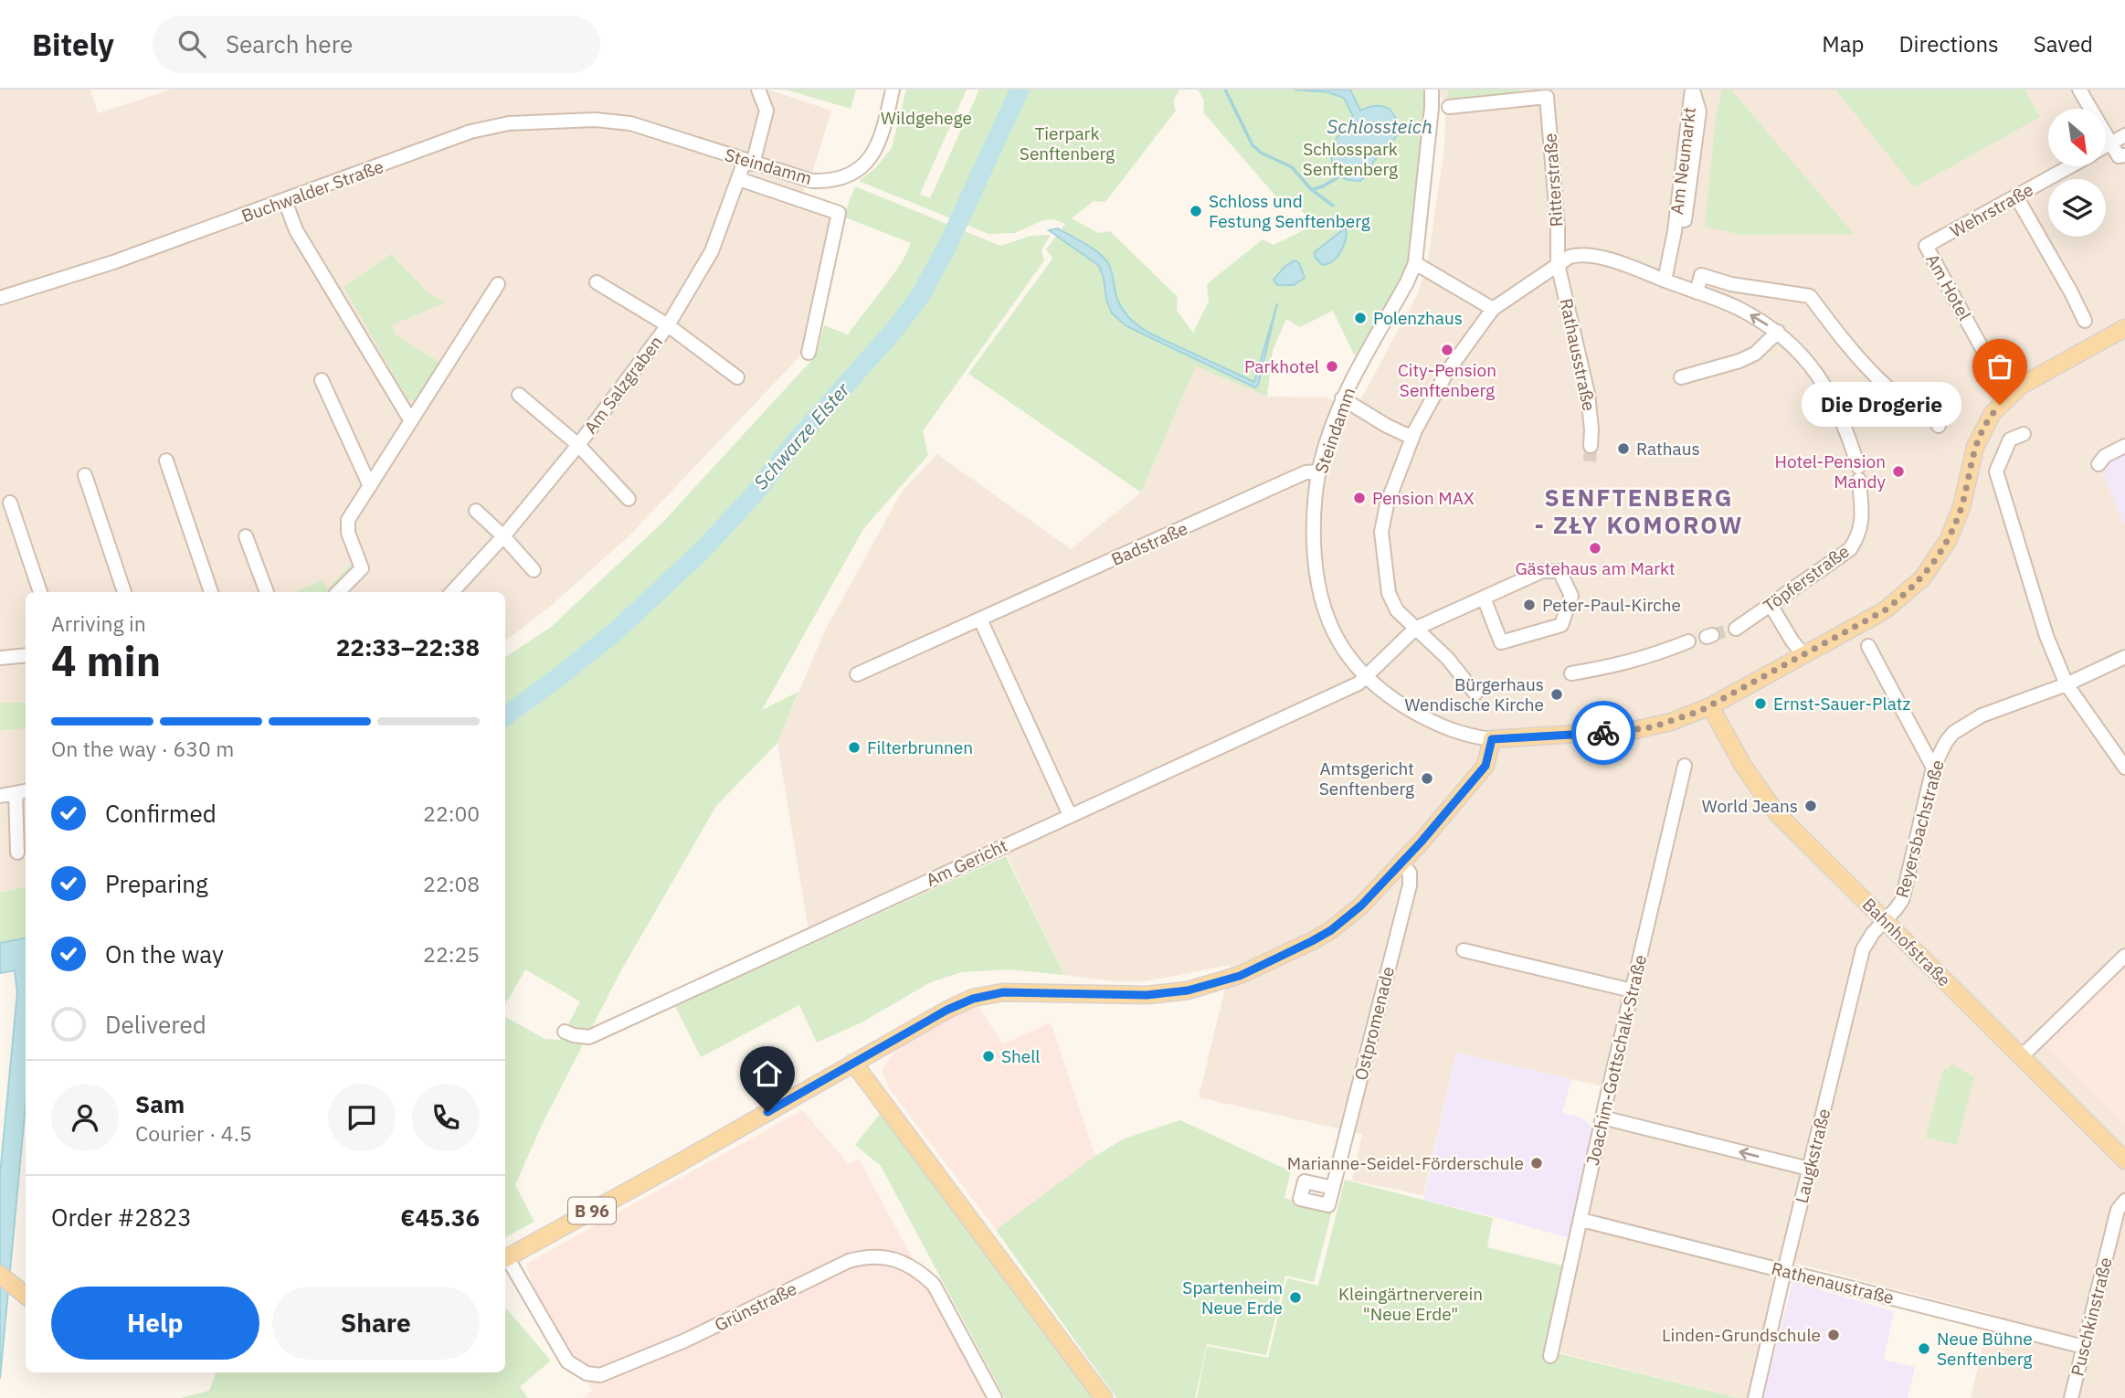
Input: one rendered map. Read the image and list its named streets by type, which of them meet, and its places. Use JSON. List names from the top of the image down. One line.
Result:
{"streets":{"main road":["Steindamm","Bahnhofstraße","B 96"],"street":["Am Neumarkt","Ritterstraße","Buchwalder Straße","Wehrstraße","Am Hotel","Rathausstraße","Am Salzgraben","Badstraße","Töpferstraße","Reyersbachstraße","Am Gericht","Ostpromenade","Joachim-Gottschalk-Straße","Laugkstraße","Rathenaustraße","Grünstraße","Puschkinstraße"]},"crossings":[["Am Neumarkt","Töpferstraße"],["Steindamm","Buchwalder Straße"],["Steindamm","Am Hotel"],["Steindamm","Am Salzgraben"],["Steindamm","Badstraße"],["Steindamm","Am Gericht"],["Steindamm","Bahnhofstraße"],["Ritterstraße","Rathausstraße"],["Wehrstraße","Am Hotel"],["Reyersbachstraße","Bahnhofstraße"],["Reyersbachstraße","Laugkstraße"],["Bahnhofstraße","Laugkstraße"],["Joachim-Gottschalk-Straße","Rathenaustraße"],["Laugkstraße","Rathenaustraße"],["Rathenaustraße","Puschkinstraße"]],"districts":["SENFTENBERG - ZŁY KOMOROW"],"water":["Schlossteich","Schwarze Elster"],"parks":["Wildgehege","Tierpark Senftenberg","Schlosspark Senftenberg","Kleingärtnerverein \"Neue Erde\""],"places":["Schloss und Festung Senftenberg","Polenzhaus","City-Pension Senftenberg","Parkhotel","Die Drogerie","Rathaus","Hotel-Pension Mandy","Pension MAX","Gästehaus am Markt","Peter-Paul-Kirche","Bürgerhaus Wendische Kirche","Ernst-Sauer-Platz","Filterbrunnen","Amtsgericht Senftenberg","World Jeans","Shell","Marianne-Seidel-Förderschule","Spartenheim Neue Erde","Linden-Grundschule","Neue Bühne Senftenberg"],"north":"bottom right","page":{"header":"Bitely","search":"Search here","nav":["Map","Directions","Saved"],"bubble":"Die Drogerie","heading":["4 min","Arriving in","22:33–22:38"],"panel":["Sam","Courier · 4.5","Order #2823","€45.36"],"bar":"On the way · 630 m","list":[["Confirmed","22:00"],["Preparing","22:08"],["On the way","22:25"],"Delivered"],"buttons":["Help","Share"]}}
